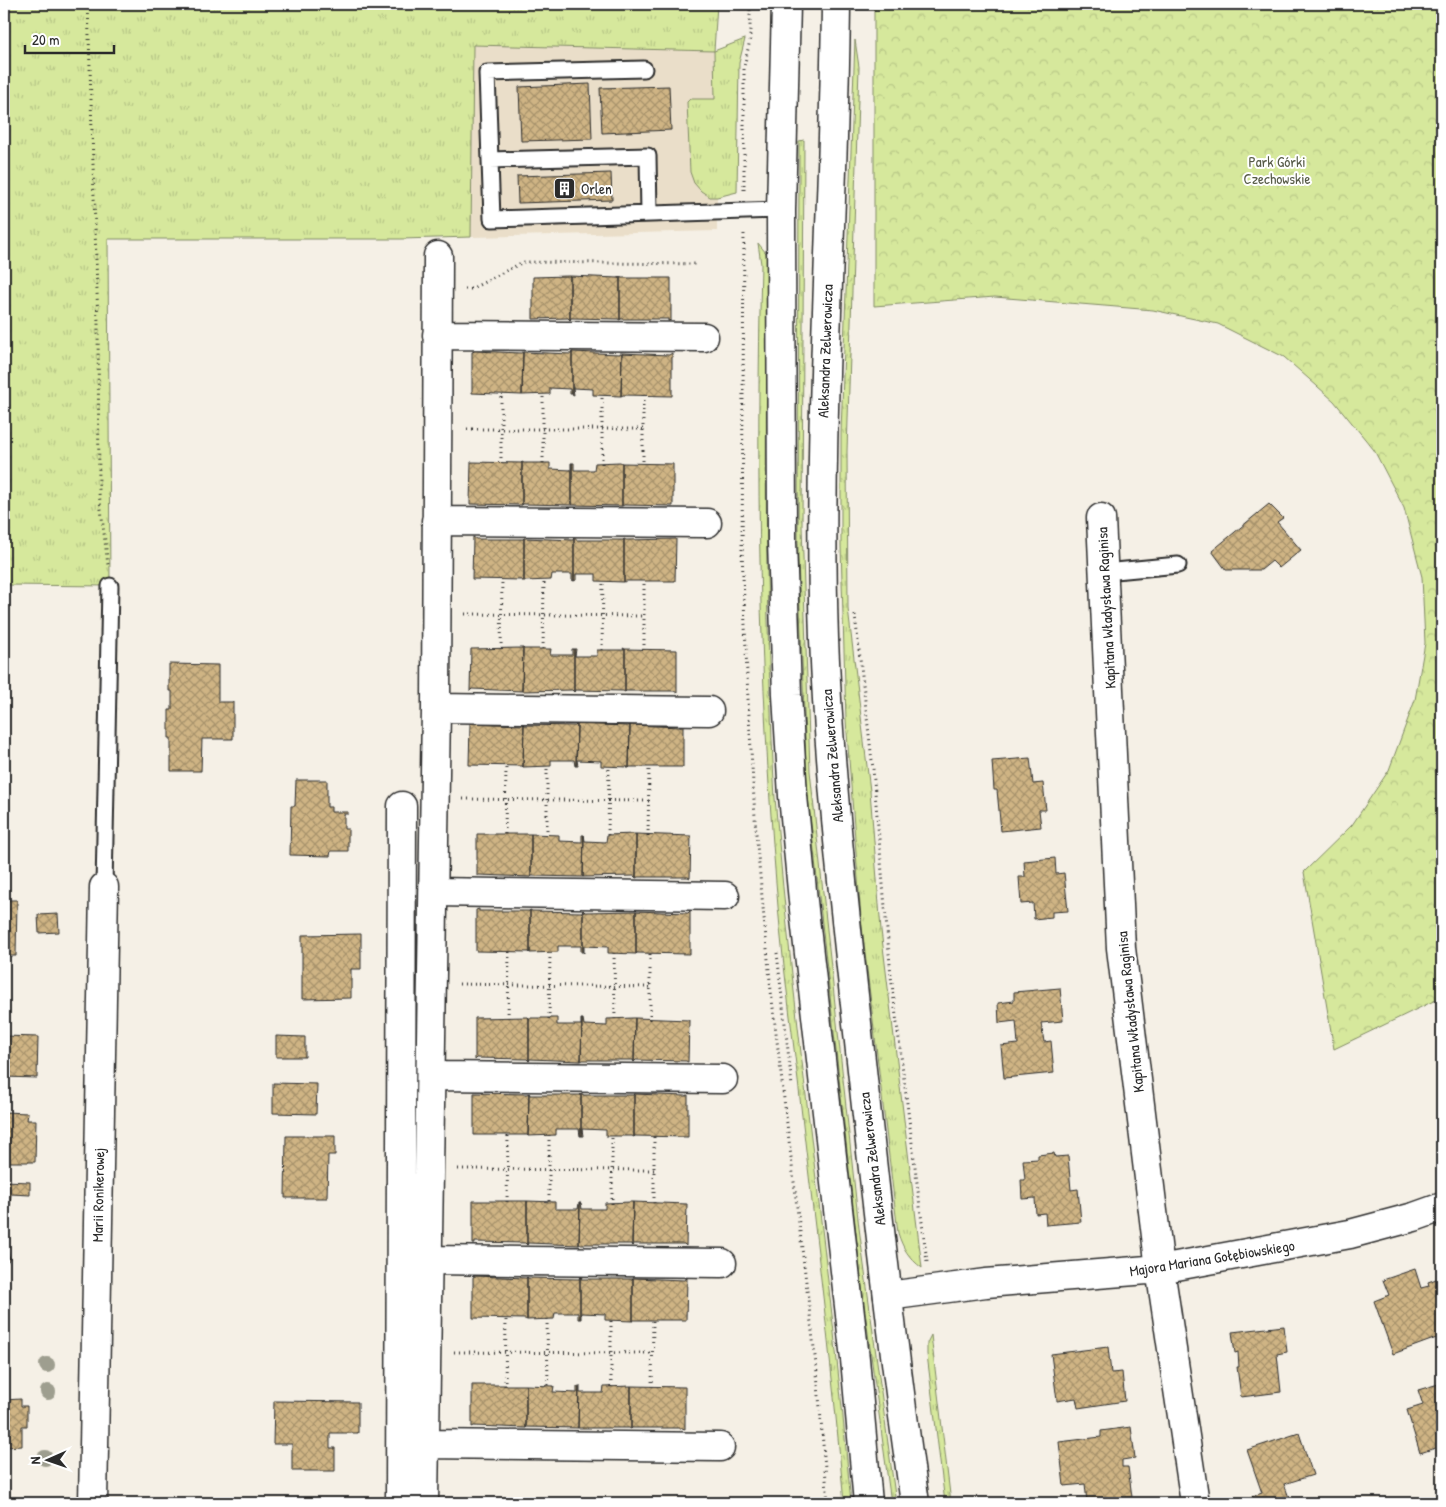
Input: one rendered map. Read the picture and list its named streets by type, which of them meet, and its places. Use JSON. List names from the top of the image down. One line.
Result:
{"streets":{"street":["Aleksandra Zelwerowicza","Kapitana Władysława Raginisa","Marii Ronikerowej","Majora Mariana Gołębiowskiego"]},"crossings":[["Aleksandra Zelwerowicza","Majora Mariana Gołębiowskiego"],["Kapitana Władysława Raginisa","Majora Mariana Gołębiowskiego"]],"parks":["Park Górki Czechowskie"],"places":{"building":["Orlen"]},"scale_bar":"20 m","north":"left"}
